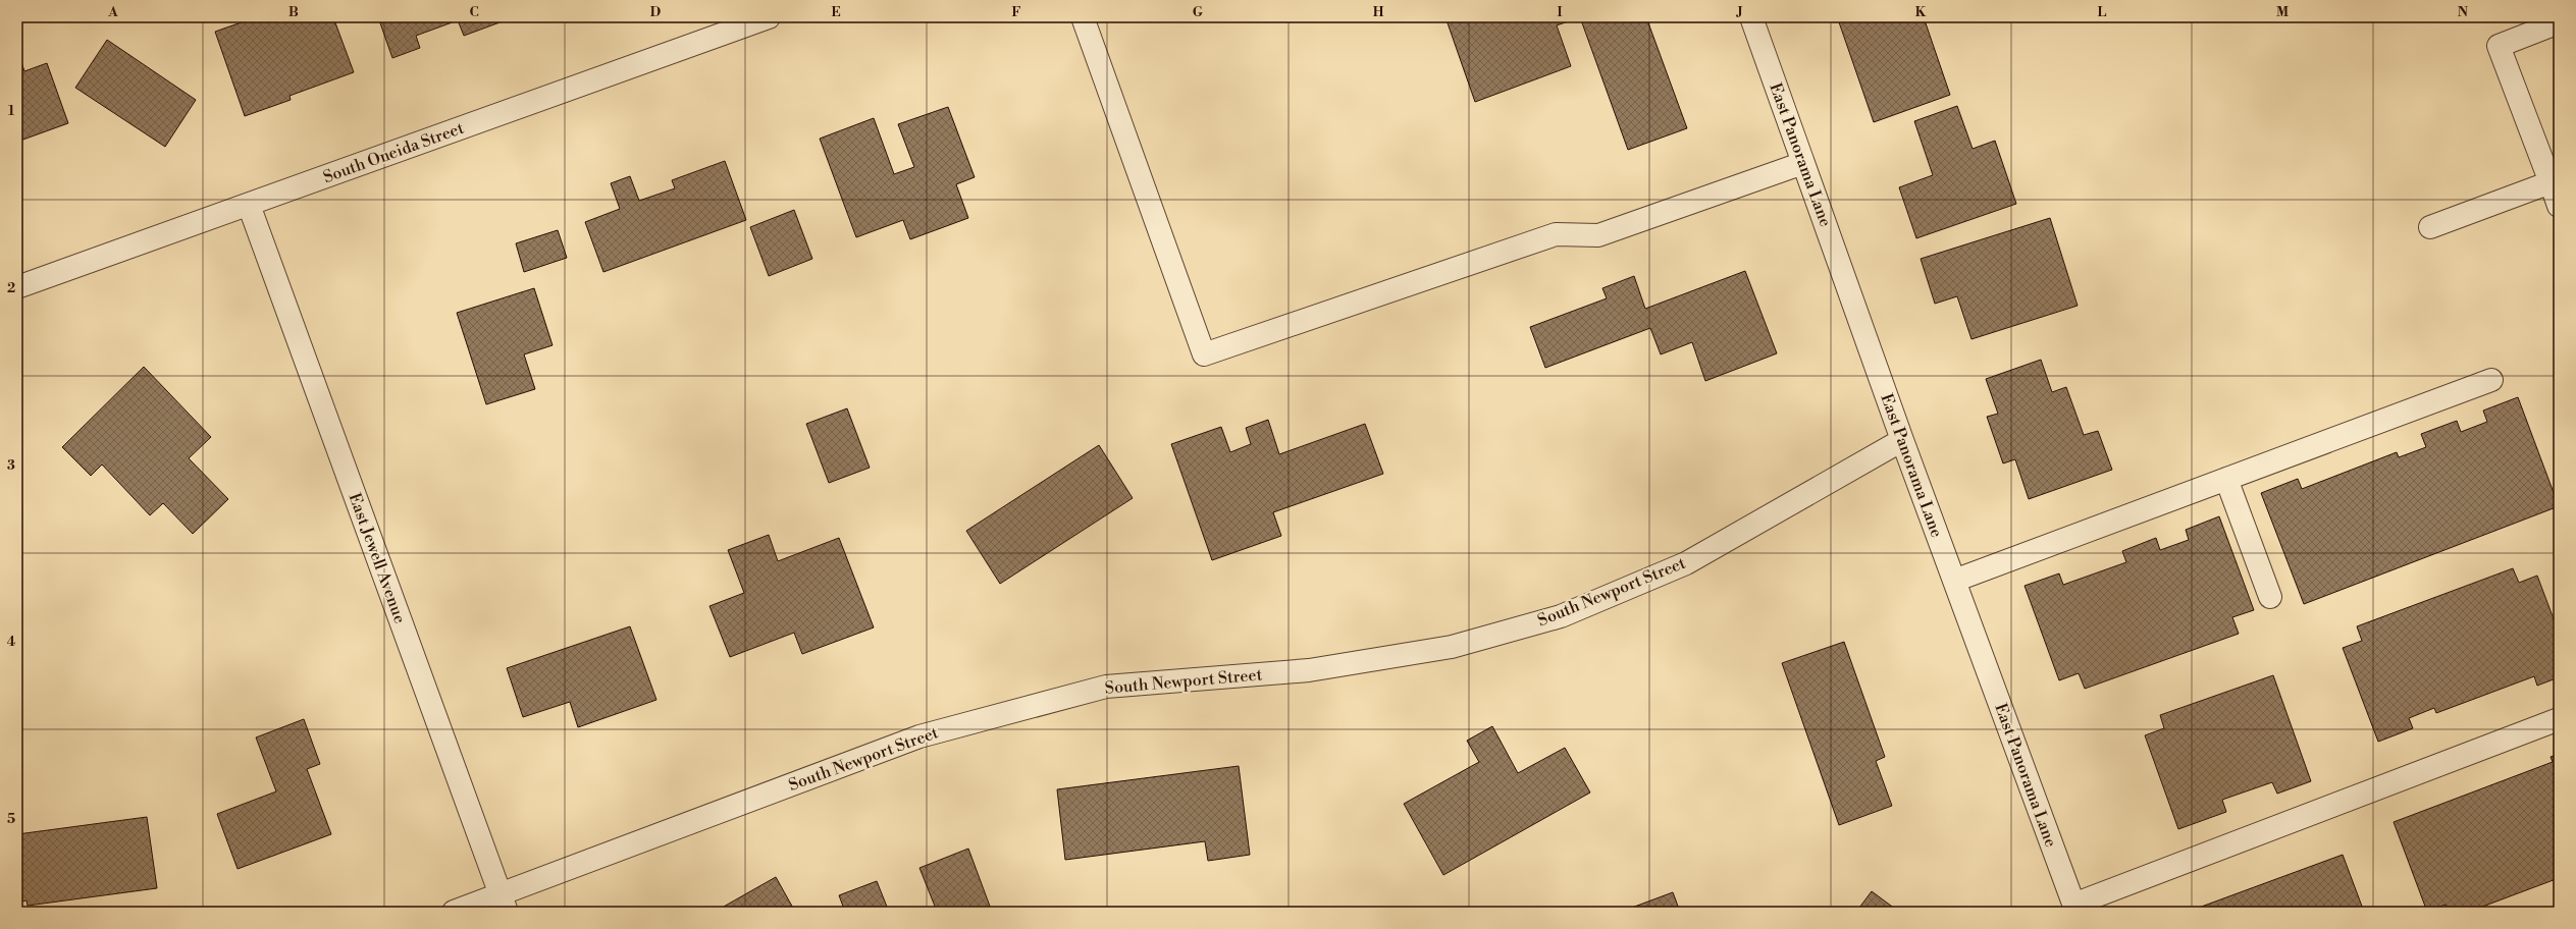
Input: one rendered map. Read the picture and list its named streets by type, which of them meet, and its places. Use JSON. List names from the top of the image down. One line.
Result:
{"streets":{"street":["South Oneida Street","East Panorama Lane","East Jewell Avenue","South Newport Street"]},"crossings":[["South Oneida Street","East Jewell Avenue"],["East Panorama Lane","South Newport Street"],["East Jewell Avenue","South Newport Street"]],"grid":{"columns":["A","B","C","D","E","F","G","H","I","J","K","L","M","N"],"rows":["1","2","3","4","5"]}}
